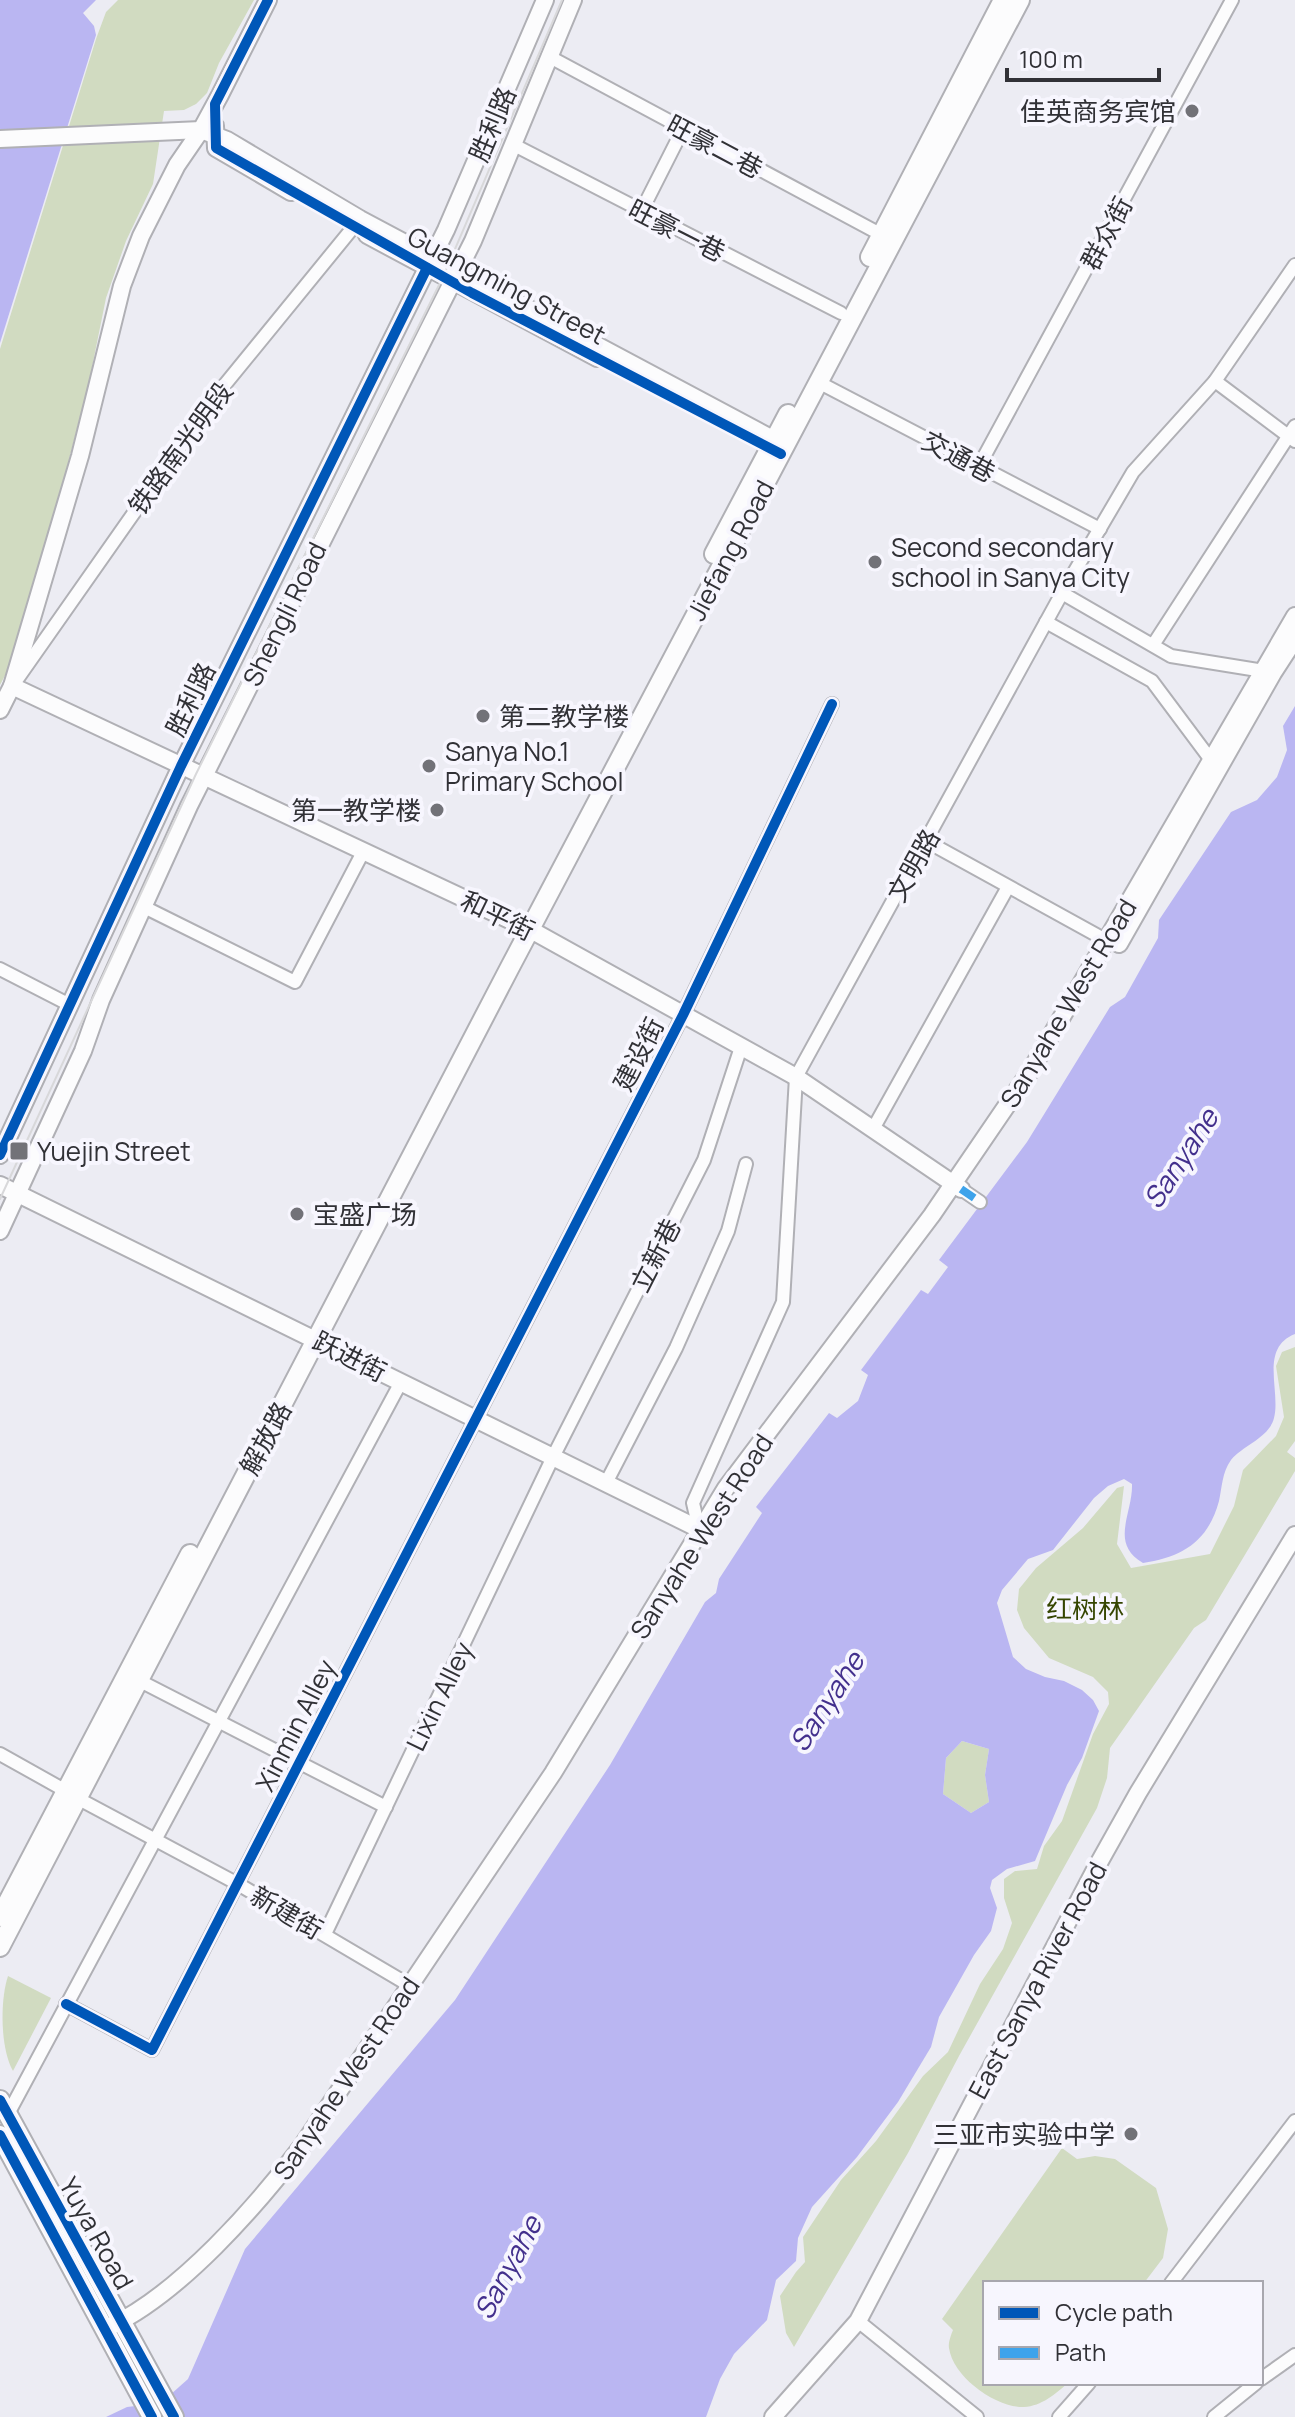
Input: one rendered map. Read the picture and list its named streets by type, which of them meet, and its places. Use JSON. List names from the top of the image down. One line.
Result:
{"streets":{"main road":["胜利路","Guangming Street","Jiefang Road","Shengli Road","和平街","Sanyahe West Road","跃进街","解放路","East Sanya River Road","Yuya Road"],"street":["旺豪二巷","旺豪一巷","群众街","铁路南光明段","交通巷","文明路","建设街","立新巷","Lixin Alley","Xinmin Alley","新建街"]},"crossings":[["胜利路","Guangming Street"],["胜利路","和平街"],["旺豪二巷","Jiefang Road"],["旺豪二巷","Shengli Road"],["旺豪一巷","Jiefang Road"],["旺豪一巷","Shengli Road"],["群众街","交通巷"],["Guangming Street","铁路南光明段"],["Guangming Street","Jiefang Road"],["Guangming Street","Shengli Road"],["铁路南光明段","和平街"],["交通巷","Jiefang Road"],["交通巷","文明路"],["Jiefang Road","和平街"],["Jiefang Road","解放路"],["Shengli Road","和平街"],["Shengli Road","跃进街"],["文明路","和平街"],["文明路","Sanyahe West Road"],["文明路","跃进街"],["和平街","Sanyahe West Road"],["和平街","建设街"],["和平街","立新巷"],["和平街","解放路"],["Sanyahe West Road","跃进街"],["Sanyahe West Road","新建街"],["Sanyahe West Road","Yuya Road"],["建设街","跃进街"],["建设街","Xinmin Alley"],["立新巷","跃进街"],["立新巷","Lixin Alley"],["跃进街","解放路"],["跃进街","Lixin Alley"],["跃进街","Xinmin Alley"],["解放路","新建街"],["Lixin Alley","新建街"],["Xinmin Alley","新建街"]],"water":["Sanyahe"],"parks":["红树林"],"places":{"other":["佳英商务宾馆","Second secondary school in Sanya City","第二教学楼","Sanya No.1 Primary School","第一教学楼","宝盛广场","三亚市实验中学"],"transit":["Yuejin Street"]},"legend":["Cycle path","Path"],"scale_bar":"100 m"}
